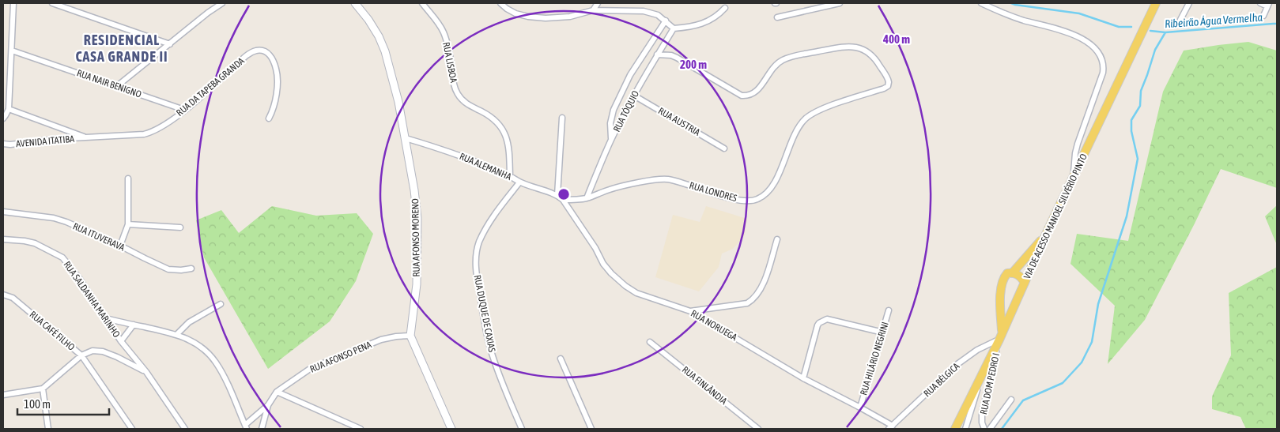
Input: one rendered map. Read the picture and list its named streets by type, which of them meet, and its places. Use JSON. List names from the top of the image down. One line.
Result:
{"streets":{"main road":["VIA DE ACESSO MANOEL SILVÉRIO PINTO","RUA AFONSO MORENO"],"street":["RUA LISBOA","RUA NAIR BENIGNO","RUA DA TAPEBA GRANDA","RUA TÓQUIO","RUA AUSTRIA","AVENIDA ITATIBA","RUA ALEMANHA","RUA LONDRES","RUA ITUVERAVA","RUA SALDANHA MARINHO","RUA DUQUE DE CAXIAS","RUA NORUEGA","RUA CAFÉ FILHO","RUA AFONSO PENA","RUA HILÁRIO NEGRINI","RUA BÉLGICA","RUA DOM PEDRO I","RUA FINLÂNDIA"]},"crossings":[["RUA LISBOA","RUA ALEMANHA"],["RUA NAIR BENIGNO","RUA DA TAPEBA GRANDA"],["RUA DA TAPEBA GRANDA","AVENIDA ITATIBA"],["RUA TÓQUIO","RUA AUSTRIA"],["RUA TÓQUIO","RUA LONDRES"],["RUA ALEMANHA","RUA LONDRES"],["RUA ALEMANHA","RUA AFONSO MORENO"],["RUA ALEMANHA","RUA DUQUE DE CAXIAS"],["RUA ALEMANHA","RUA NORUEGA"],["RUA LONDRES","RUA NORUEGA"],["VIA DE ACESSO MANOEL SILVÉRIO PINTO","RUA BÉLGICA"],["VIA DE ACESSO MANOEL SILVÉRIO PINTO","RUA DOM PEDRO I"],["RUA AFONSO MORENO","RUA AFONSO PENA"],["RUA SALDANHA MARINHO","RUA CAFÉ FILHO"],["RUA NORUEGA","RUA HILÁRIO NEGRINI"],["RUA NORUEGA","RUA BÉLGICA"],["RUA BÉLGICA","RUA DOM PEDRO I"]],"districts":["RESIDENCIAL CASA GRANDE II"],"water":["Ribeirão Água Vermelha"],"scale_bar":"100 m","rings":["400 m","200 m"]}
